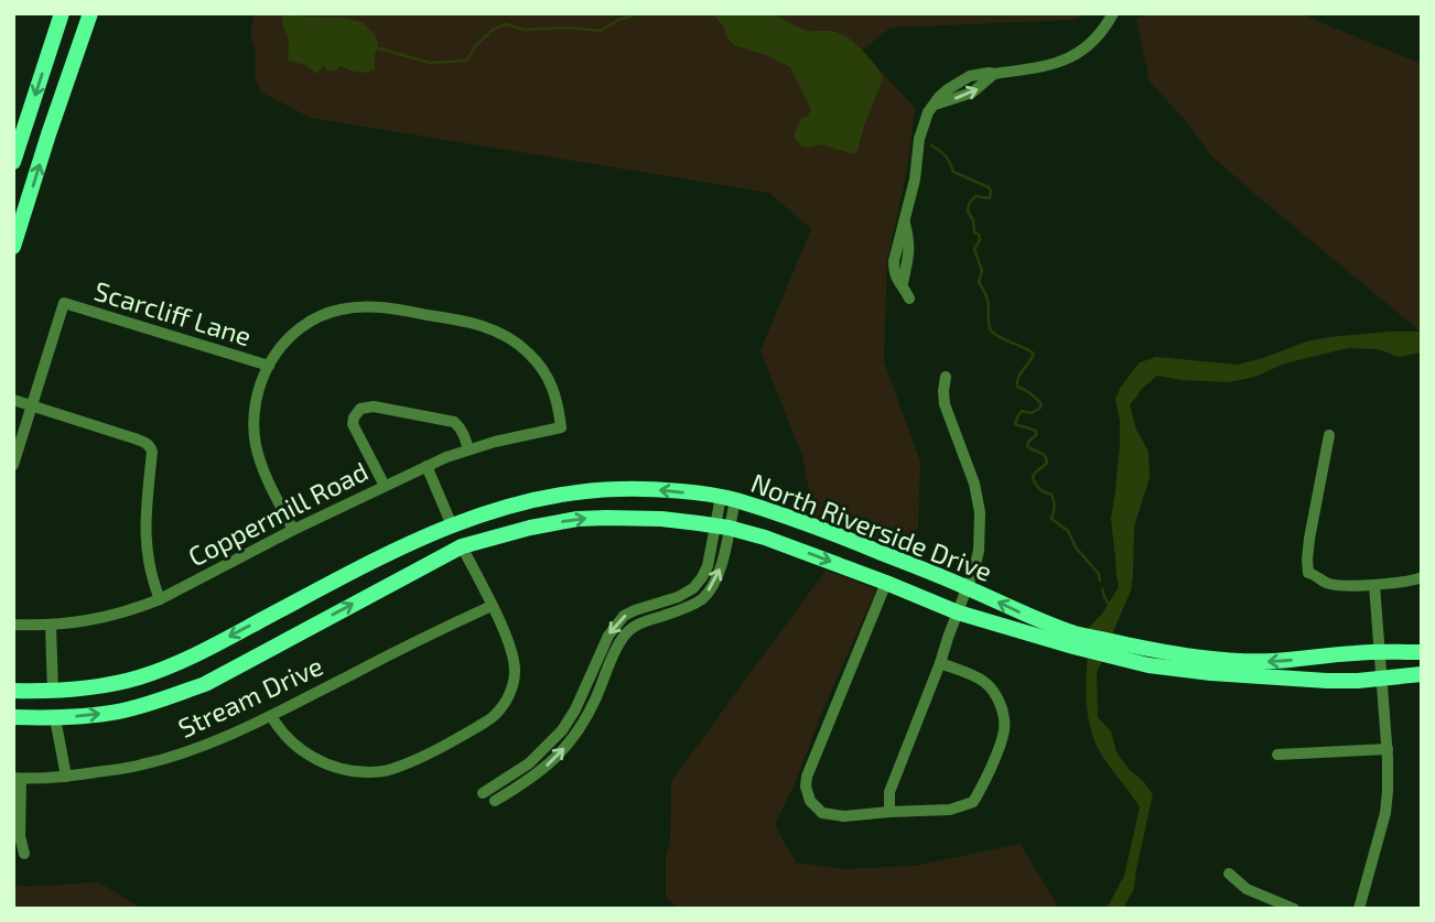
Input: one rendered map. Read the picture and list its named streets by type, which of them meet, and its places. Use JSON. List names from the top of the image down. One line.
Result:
{"streets":{"main road":["North Riverside Drive"],"street":["Scarcliff Lane","Coppermill Road","Stream Drive"]},"crossings":[["Scarcliff Lane","Coppermill Road"]]}
